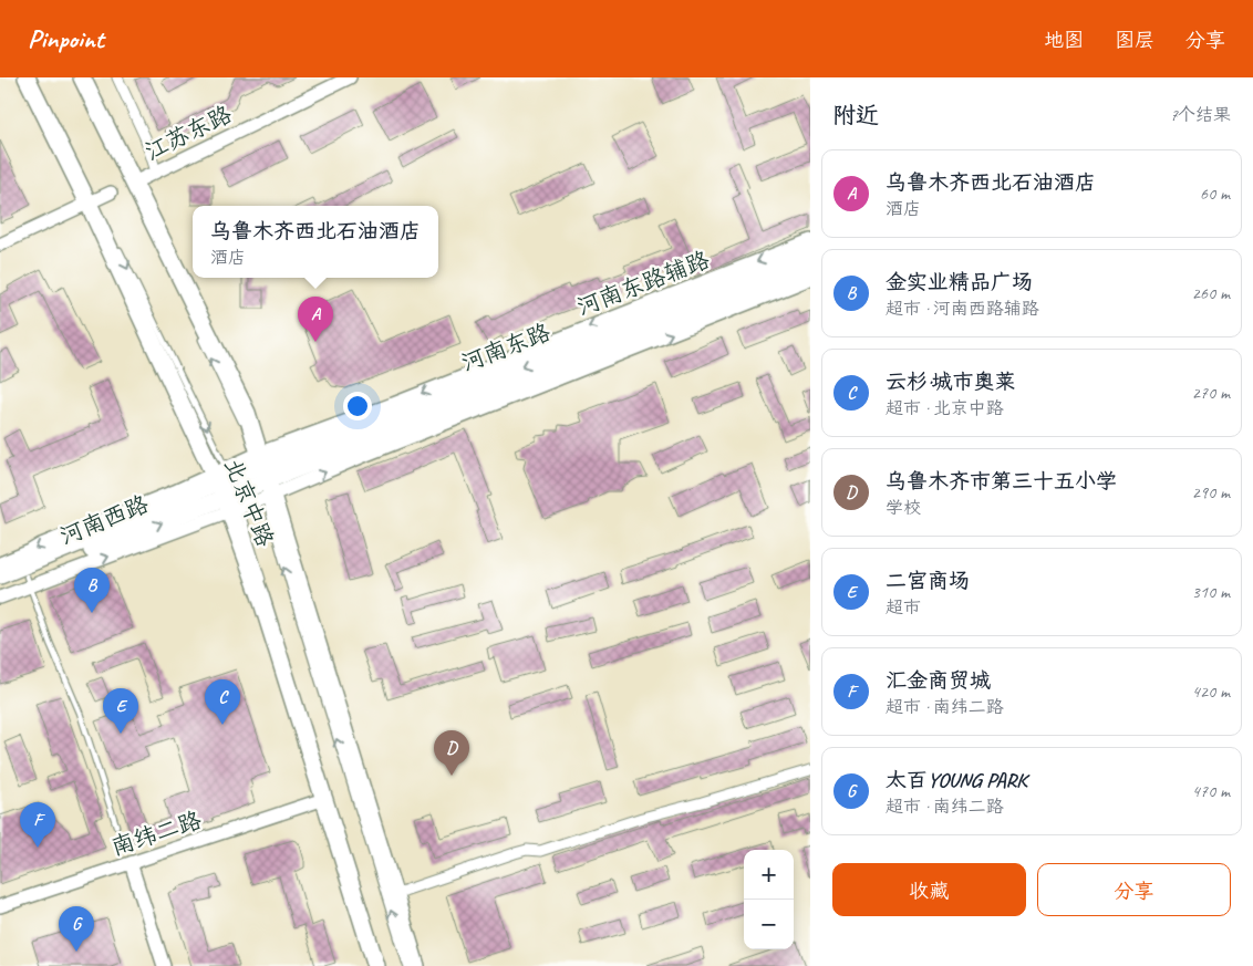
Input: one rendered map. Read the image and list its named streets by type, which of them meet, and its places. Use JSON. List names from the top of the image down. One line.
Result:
{"streets":{"main road":["河南东路","北京中路","河南西路"],"street":["江苏东路","河南东路辅路","南纬二路"]},"crossings":[["江苏东路","北京中路"],["河南东路辅路","河南东路"],["河南东路辅路","北京中路"],["河南东路辅路","河南西路"],["河南东路","北京中路"],["河南东路","河南西路"],["北京中路","河南西路"],["北京中路","南纬二路"]],"page":{"header":"Pinpoint","nav":["地图","图层","分享"],"heading":["附近","7个结果"],"list":[{"mark":"A","name":"乌鲁木齐西北石油酒店","note":"酒店","value":"60 m"},{"mark":"B","name":"金实业精品广场","note":"超市 · 河南西路辅路","value":"260 m"},{"mark":"C","name":"云杉·城市奥莱","note":"超市 · 北京中路","value":"270 m"},{"mark":"D","name":"乌鲁木齐市第三十五小学","note":"学校","value":"290 m"},{"mark":"E","name":"二宫商场","note":"超市","value":"310 m"},{"mark":"F","name":"汇金商贸城","note":"超市 · 南纬二路","value":"420 m"},{"mark":"G","name":"太百YOUNG PARK","note":"超市 · 南纬二路","value":"470 m"}],"popup":["乌鲁木齐西北石油酒店","酒店"],"pins":["A","B","C","E","D","F","G"],"buttons":["收藏","分享"],"map_buttons":["+","−"]}}
